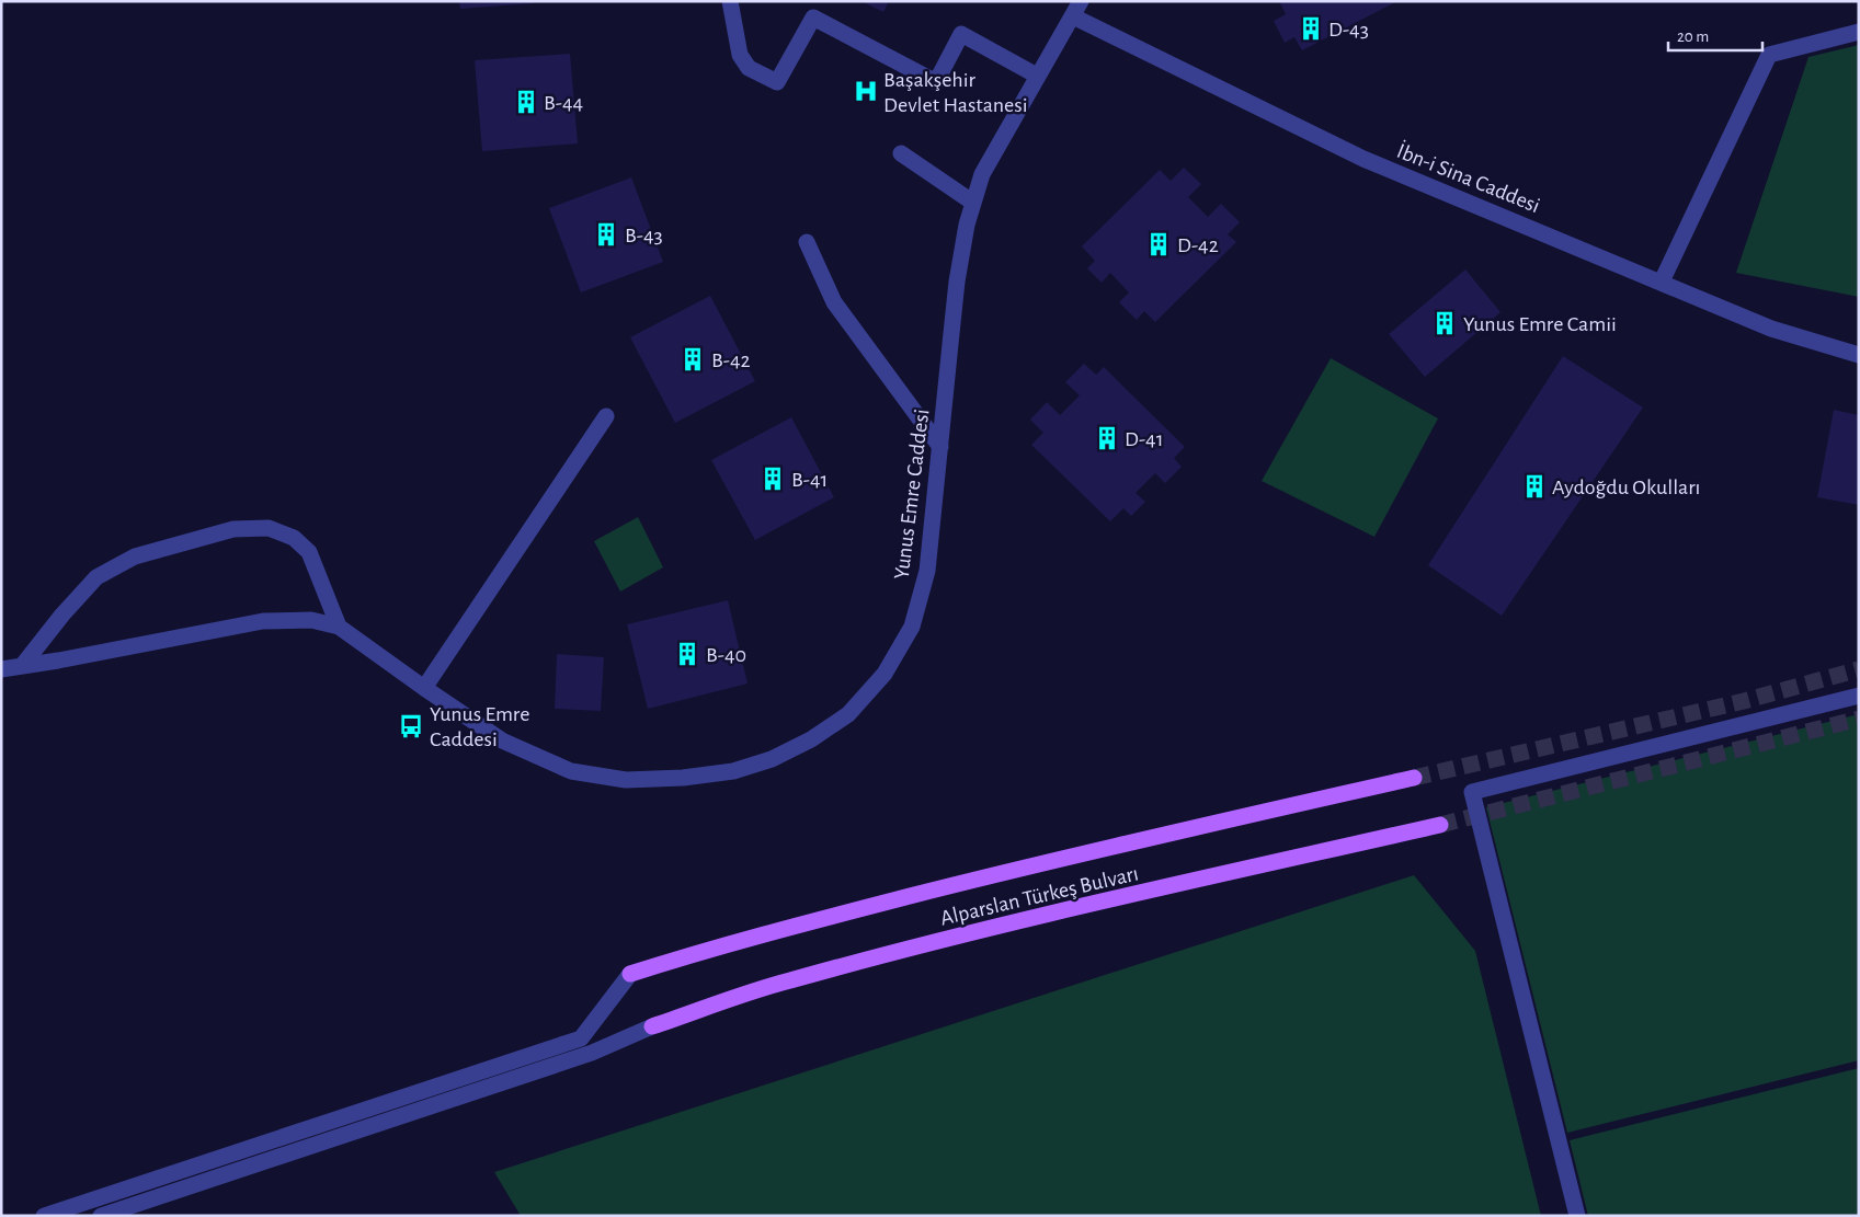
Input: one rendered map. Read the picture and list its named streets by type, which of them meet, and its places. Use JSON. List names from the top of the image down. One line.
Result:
{"streets":{"main road":["Alparslan Türkeş Bulvarı"],"street":["İbn-i Sina Caddesi","Yunus Emre Caddesi"]},"crossings":[["İbn-i Sina Caddesi","Yunus Emre Caddesi"]],"places":{"building":["D-43","B-44","B-43","D-42","Yunus Emre Camii","B-42","D-41","B-41","Aydoğdu Okulları","B-40"],"hospital":["Başakşehir Devlet Hastanesi"],"bus stop":["Yunus Emre Caddesi"]},"scale_bar":"20 m"}
